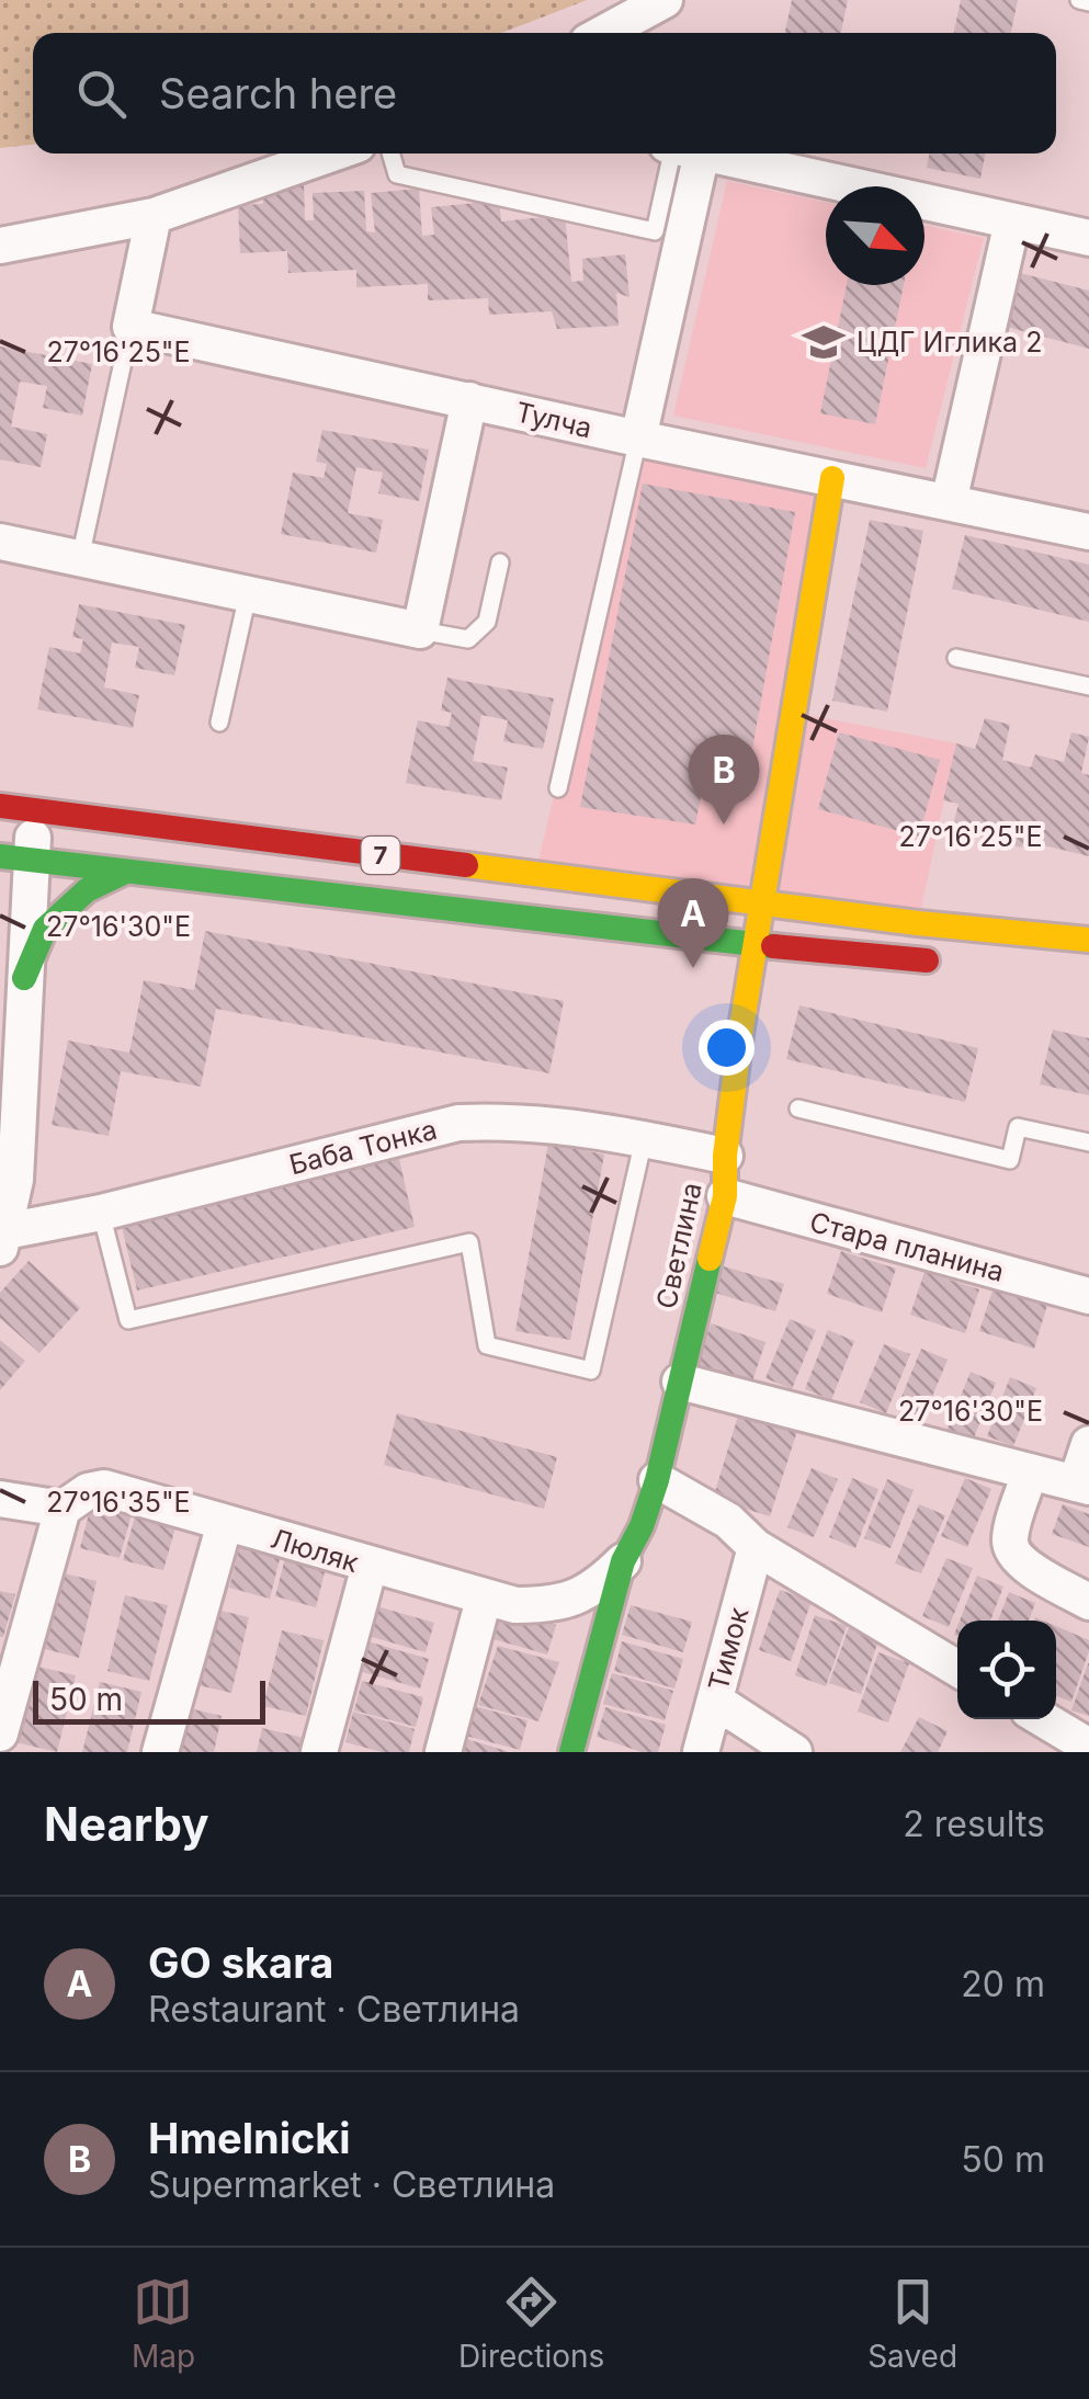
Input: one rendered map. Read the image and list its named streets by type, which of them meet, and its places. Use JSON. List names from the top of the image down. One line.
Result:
{"streets":{"main road":["7","Светлина"],"street":["Тулча","Баба Тонка","Стара планина","Люляк","Тимок"]},"crossings":[["Тулча","Светлина"],["7","Баба Тонка"],["7","Светлина"],["Баба Тонка","Светлина"],["Светлина","Стара планина"],["Светлина","Люляк"]],"places":{"school or university":["ЦДГ Иглика 2"]},"scale_bar":"50 m","north":"bottom right","page":{"search":"Search here","pins":["B","A"],"scale":"50 m","heading":["Nearby","2 results"],"list":[{"mark":"A","name":"GO skara","note":"Restaurant · Светлина","value":"20 m"},{"mark":"B","name":"Hmelnicki","note":"Supermarket · Светлина","value":"50 m"}],"nav":["Map","Directions","Saved"]},"coordinates":["27°16'25\"E","27°16'30\"E","27°16'35\"E"]}
